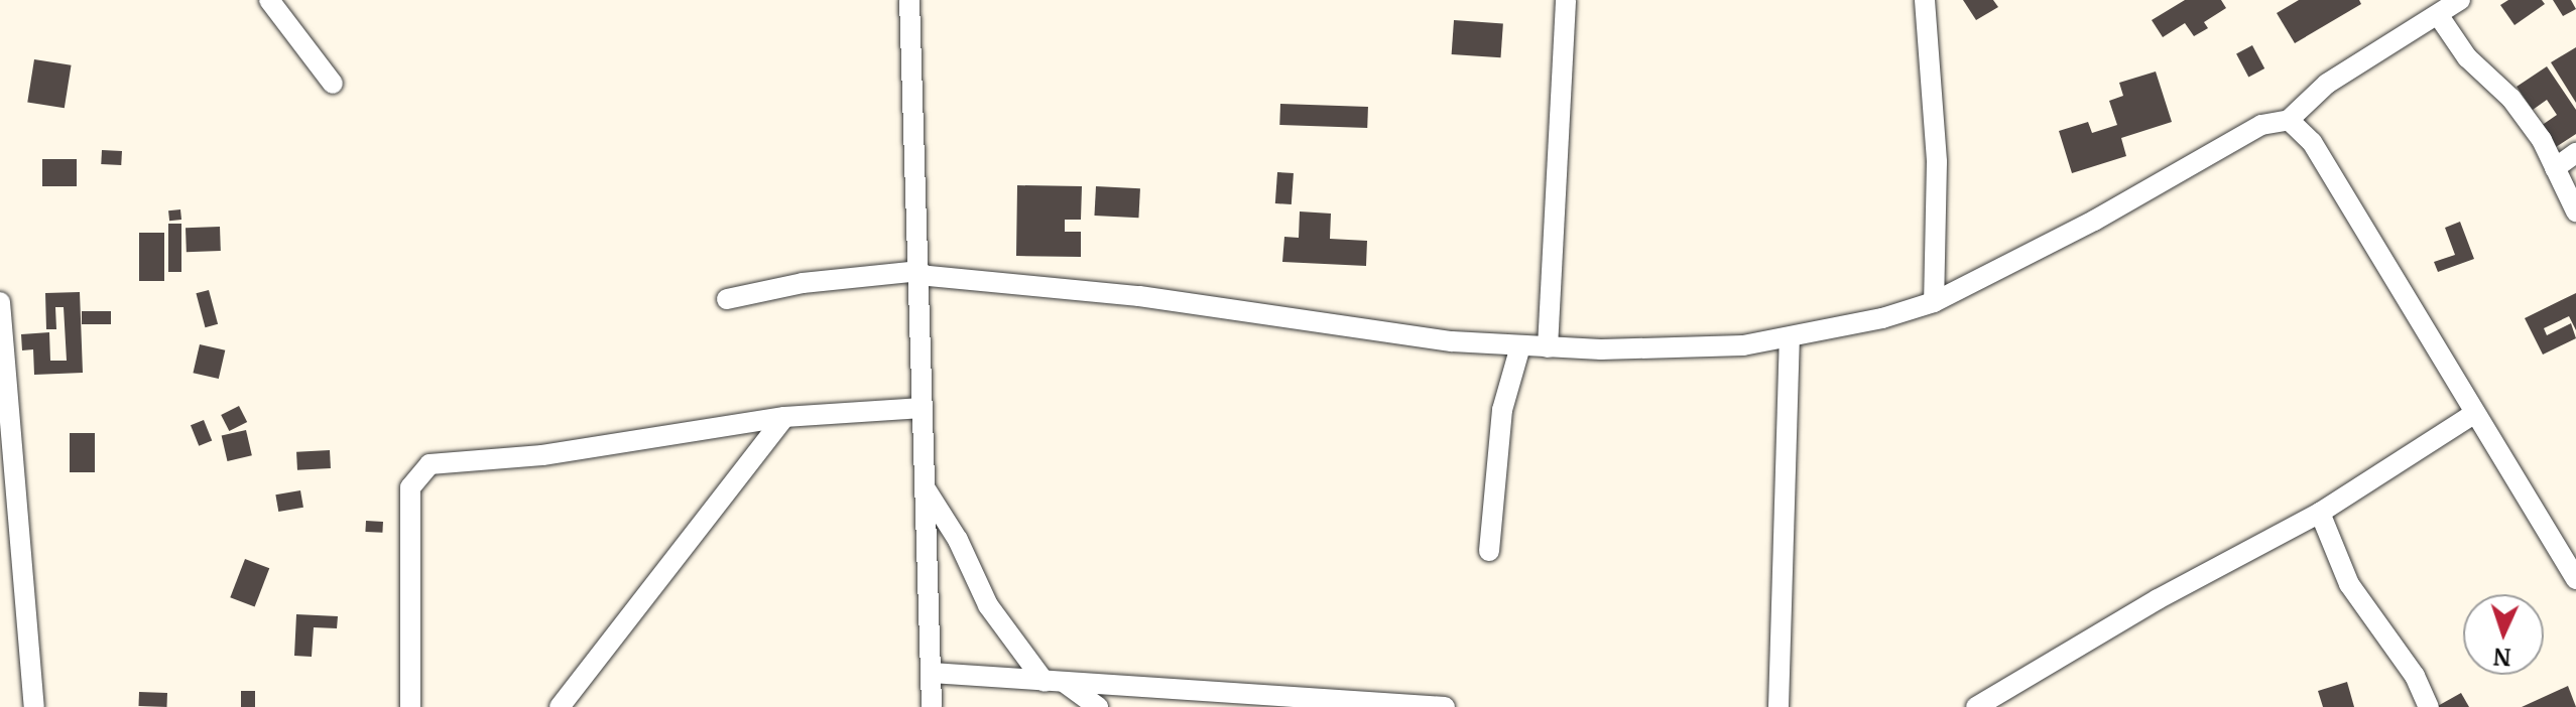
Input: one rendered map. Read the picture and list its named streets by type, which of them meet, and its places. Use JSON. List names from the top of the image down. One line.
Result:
{"north":"bottom"}
